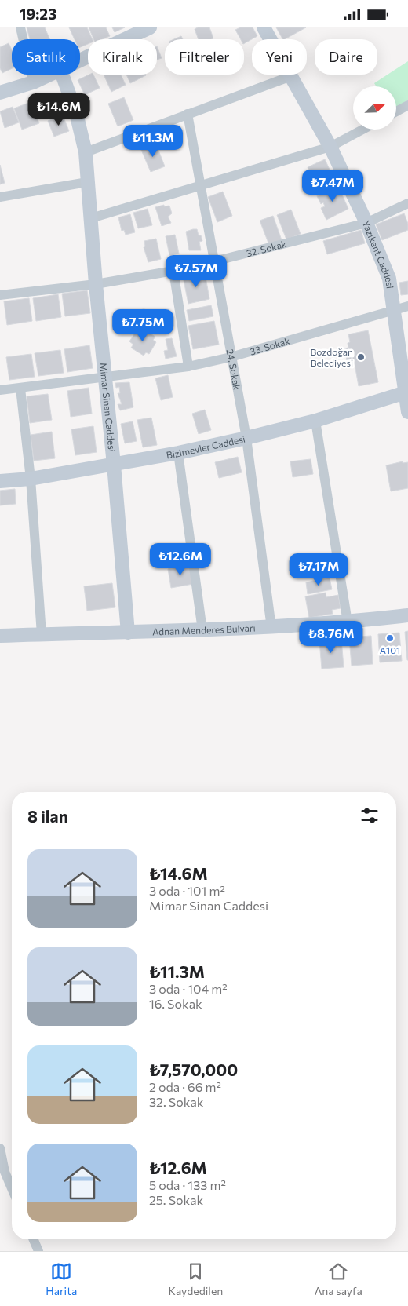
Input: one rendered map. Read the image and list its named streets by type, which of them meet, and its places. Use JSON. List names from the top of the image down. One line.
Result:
{"streets":{"street":["32. Sokak","Yazıkent Caddesi","33. Sokak","24. Sokak","Mimar Sinan Caddesi","Bizimevler Caddesi","Adnan Menderes Bulvarı"]},"crossings":[["32. Sokak","Yazıkent Caddesi"],["32. Sokak","24. Sokak"],["32. Sokak","Mimar Sinan Caddesi"],["Yazıkent Caddesi","33. Sokak"],["Yazıkent Caddesi","Bizimevler Caddesi"],["33. Sokak","24. Sokak"],["33. Sokak","Mimar Sinan Caddesi"],["24. Sokak","Bizimevler Caddesi"],["24. Sokak","Adnan Menderes Bulvarı"],["Mimar Sinan Caddesi","Bizimevler Caddesi"],["Mimar Sinan Caddesi","Adnan Menderes Bulvarı"]],"places":["Bozdoğan Belediyesi","A101"],"north":"top right","page":{"status":"19:23","chip":["Satılık","Kiralık","Filtreler","Yeni","Daire"],"price":["₺14.6M","₺11.3M","₺7.47M","₺7.57M","₺7.75M","₺12.6M","₺7.17M","₺8.76M"],"heading":"8 ilan","list":[{"name":"₺14.6M","note":"3 oda · 101 m² · Mimar Sinan Caddesi"},{"name":"₺11.3M","note":"3 oda · 104 m² · 16. Sokak"},{"name":"₺7,570,000","note":"2 oda · 66 m² · 32. Sokak"},{"name":"₺12.6M","note":"5 oda · 133 m² · 25. Sokak"}],"tabs":["Harita","Kaydedilen","Ana sayfa"]}}
